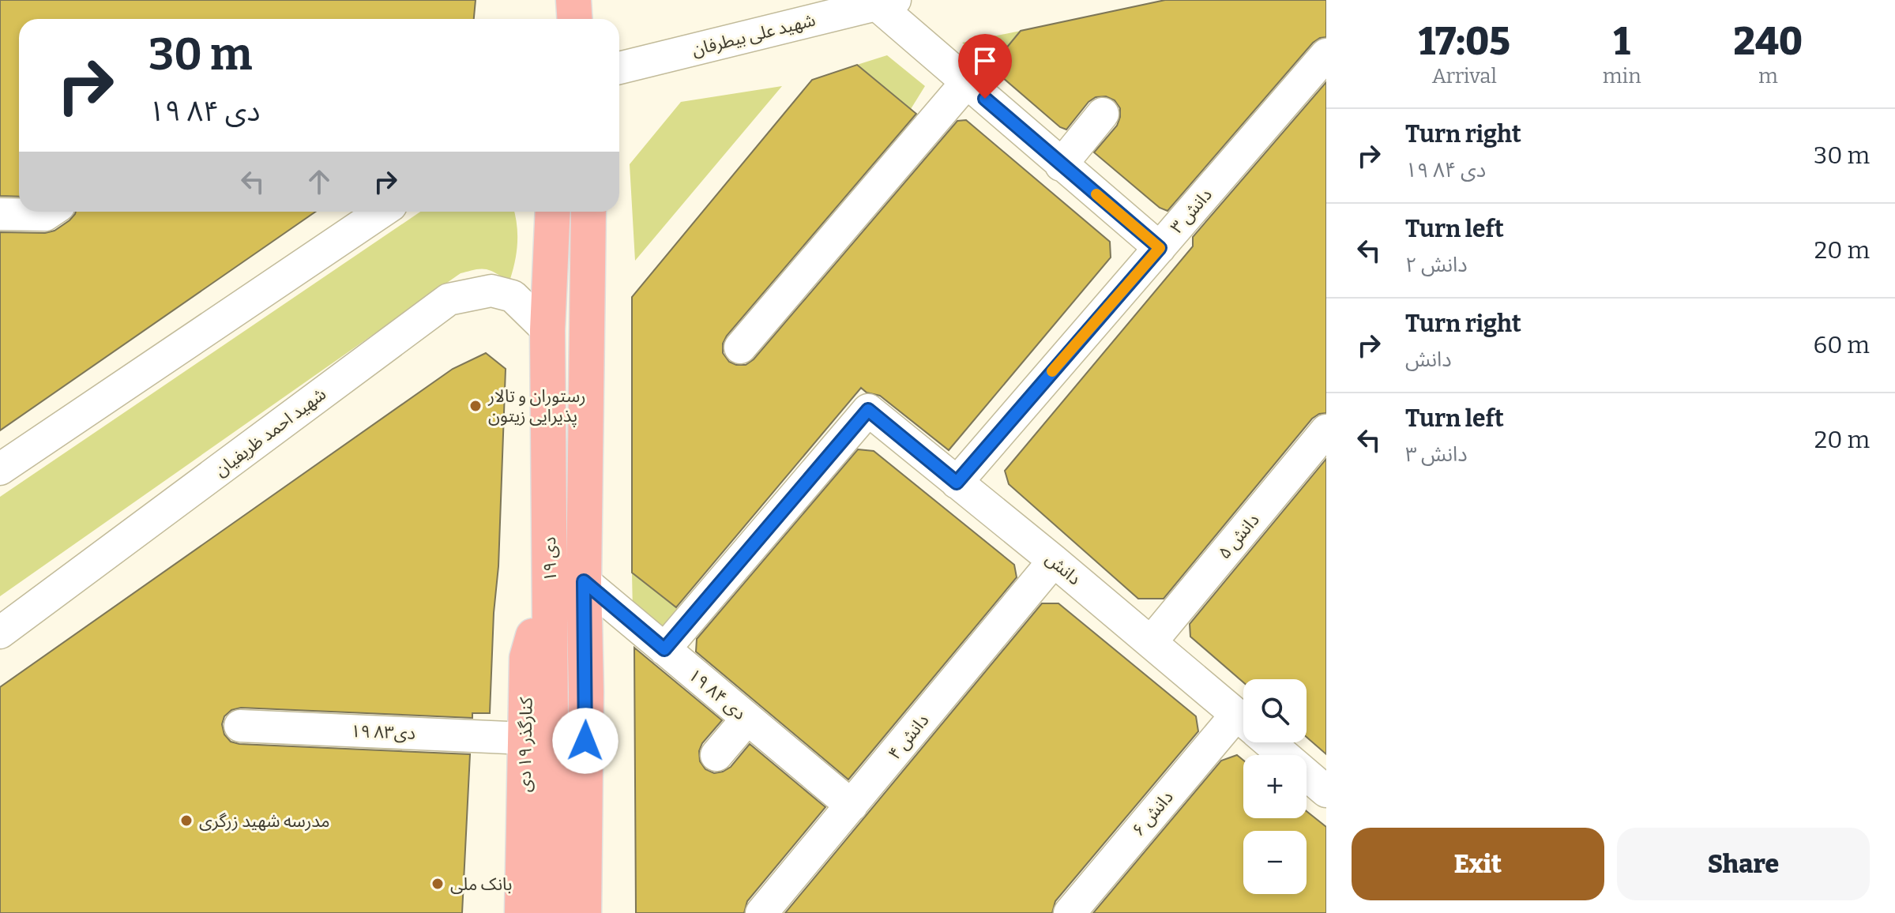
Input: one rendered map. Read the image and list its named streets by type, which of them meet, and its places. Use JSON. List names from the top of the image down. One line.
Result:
{"streets":{"main road":["۱۹ دی","کنارگذر ۱۹ دی"],"street":["شهید علی بیطرفان","دانش ۳","شهید احمد ظریفیان","دانش ۵","دانش","۱۹ دی ۸۴","۱۹ دی۸۳","دانش ۴","۶ دانش"]},"crossings":[["دانش ۳","دانش"],["شهید احمد ظریفیان","۱۹ دی"],["دانش ۵","دانش"],["۱۹ دی","۱۹ دی ۸۴"],["۱۹ دی","کنارگذر ۱۹ دی"],["دانش","۱۹ دی ۸۴"],["دانش","دانش ۴"],["۱۹ دی ۸۴","دانش ۴"],["۱۹ دی ۸۴","کنارگذر ۱۹ دی"],["۱۹ دی۸۳","کنارگذر ۱۹ دی"]],"places":["رستوران و تالار پذیرایی زیتون","مدرسه شهید زرگری","بانک ملی"],"page":{"eta":["17:05","Arrival","1","min","240","m"],"turn":["30 m","۱۹ دی ۸۴"],"list":[{"name":"Turn right","note":"۱۹ دی ۸۴","value":"30 m"},{"name":"Turn left","note":"۲ دانش","value":"20 m"},{"name":"Turn right","note":"دانش","value":"60 m"},{"name":"Turn left","note":"دانش ۳","value":"20 m"}],"map_buttons":["+","−"],"buttons":["Exit","Share"]}}
